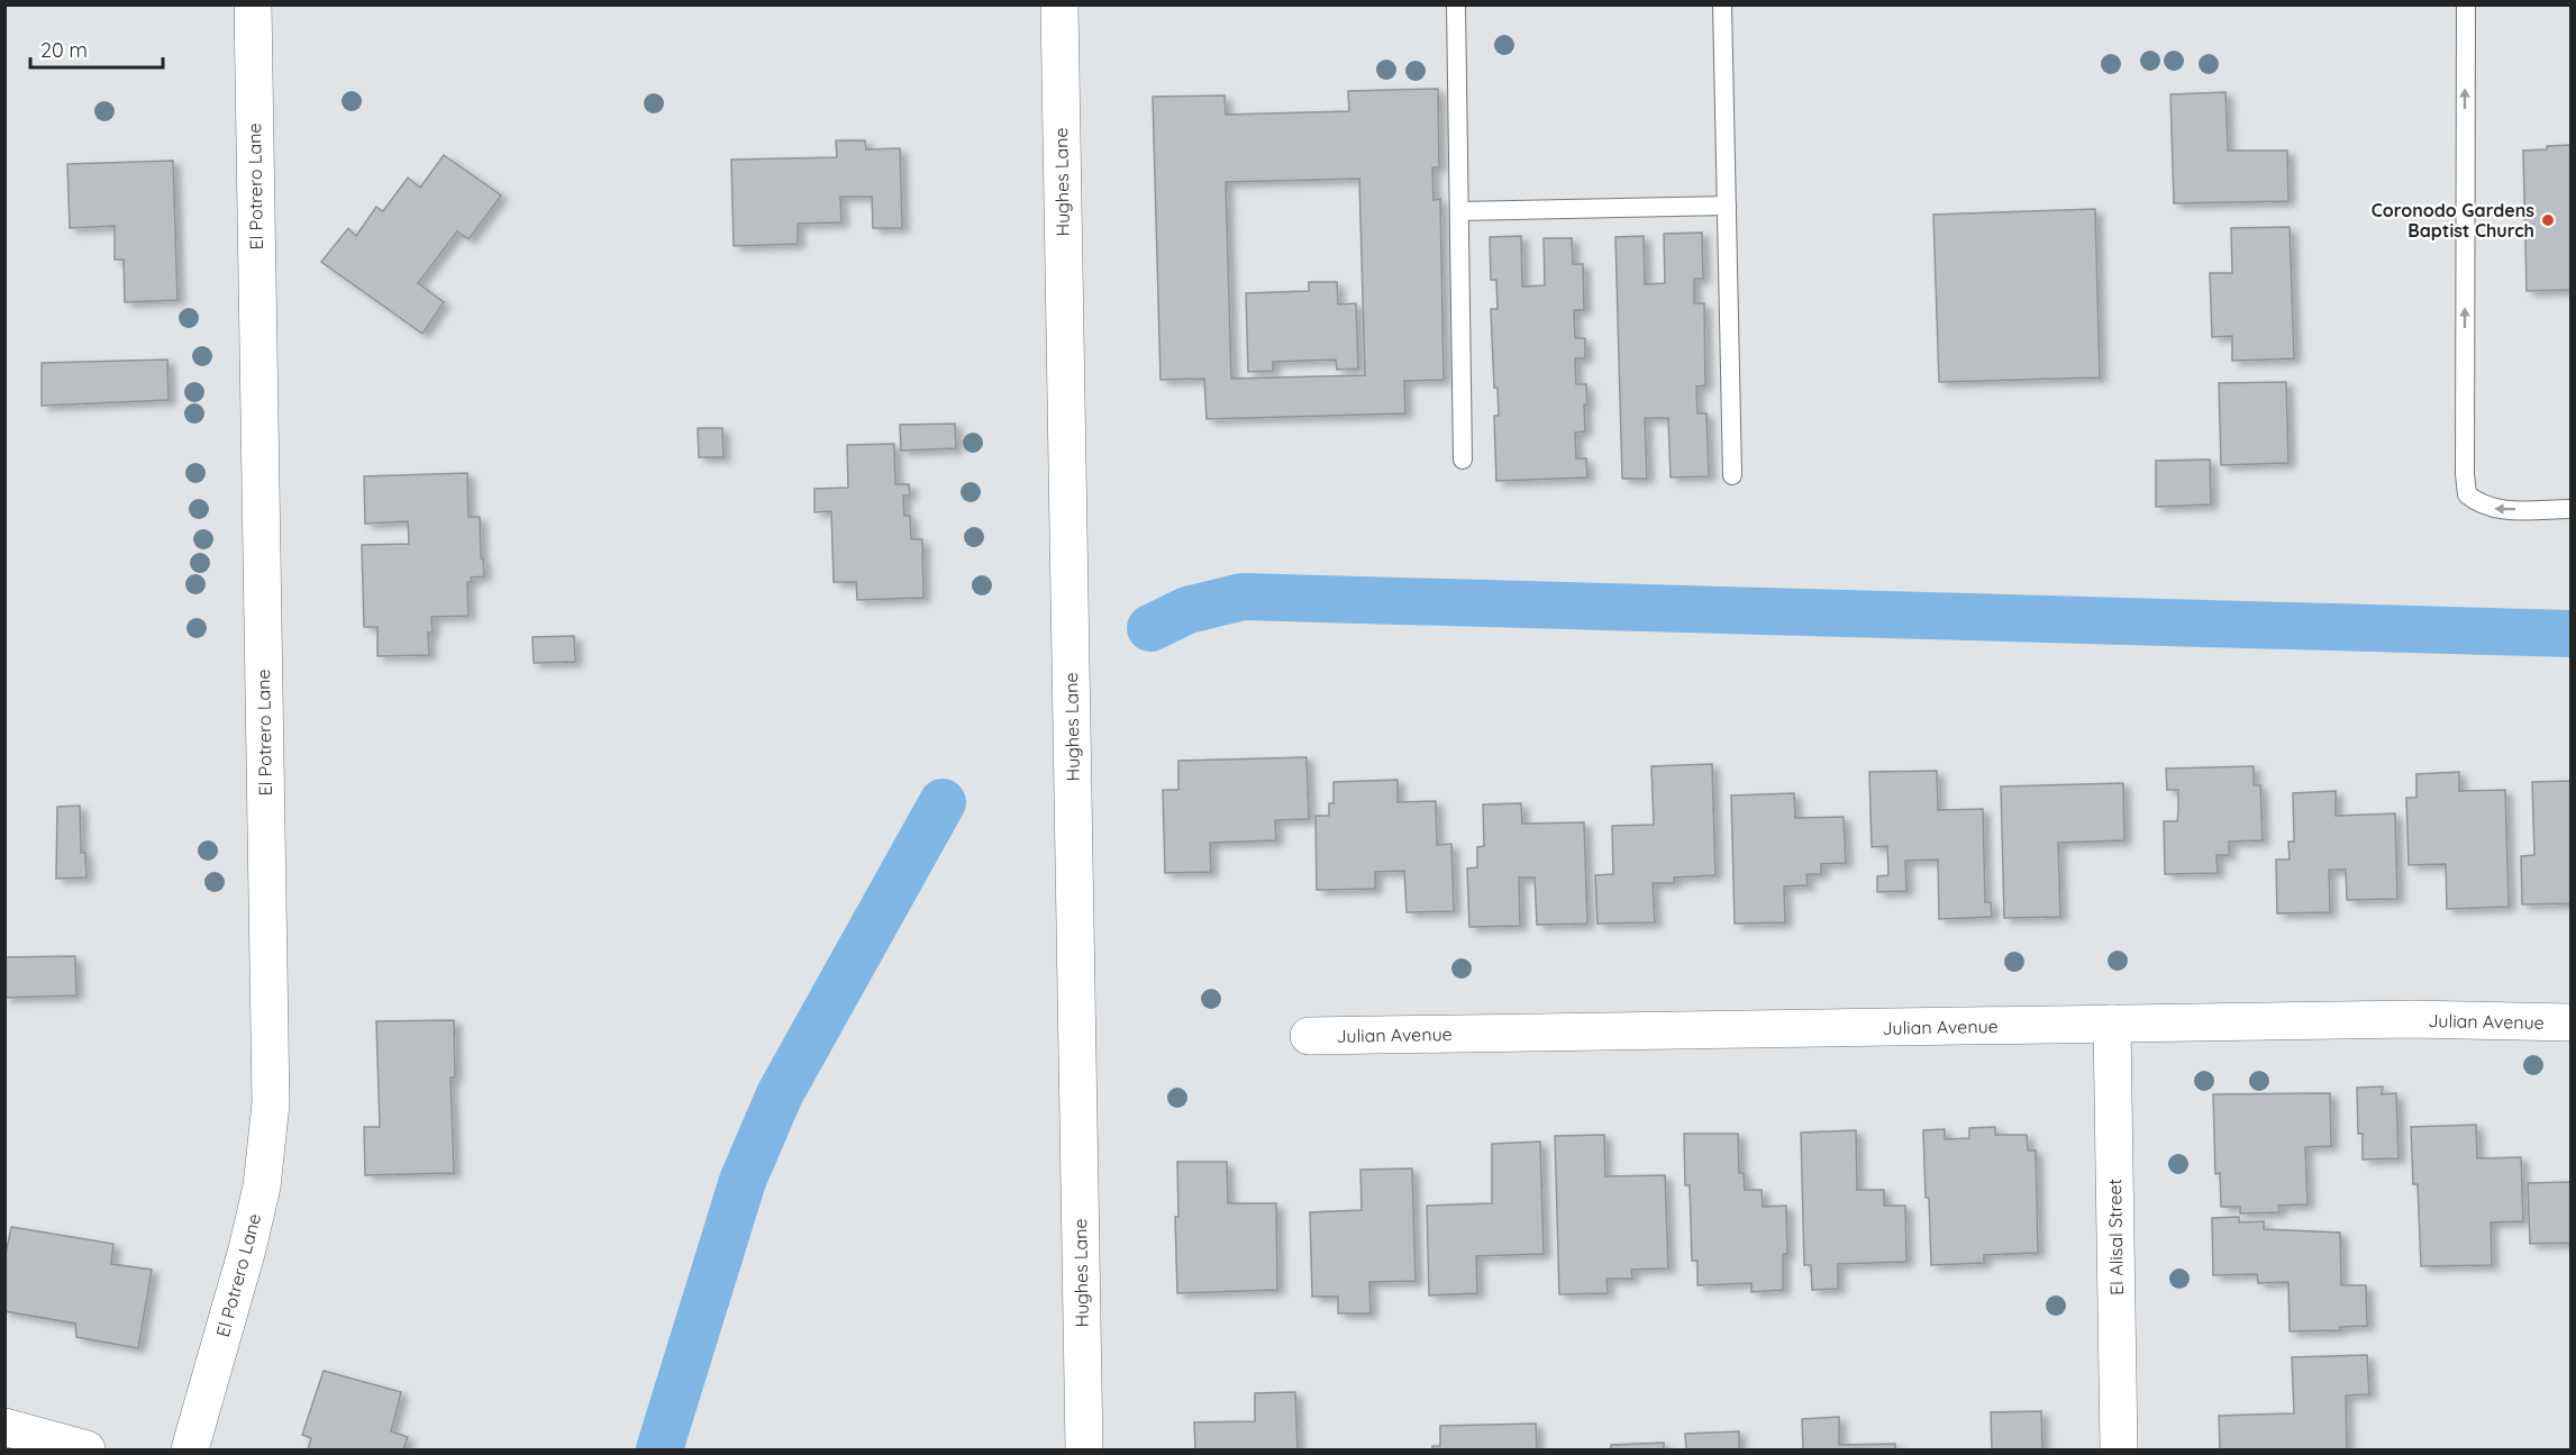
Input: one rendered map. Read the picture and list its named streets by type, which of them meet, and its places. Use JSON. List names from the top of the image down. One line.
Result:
{"streets":{"street":["Hughes Lane","El Potrero Lane","Julian Avenue","El Alisal Street"]},"crossings":[["Julian Avenue","El Alisal Street"]],"places":["Coronodo Gardens Baptist Church"],"scale_bar":"20 m"}
